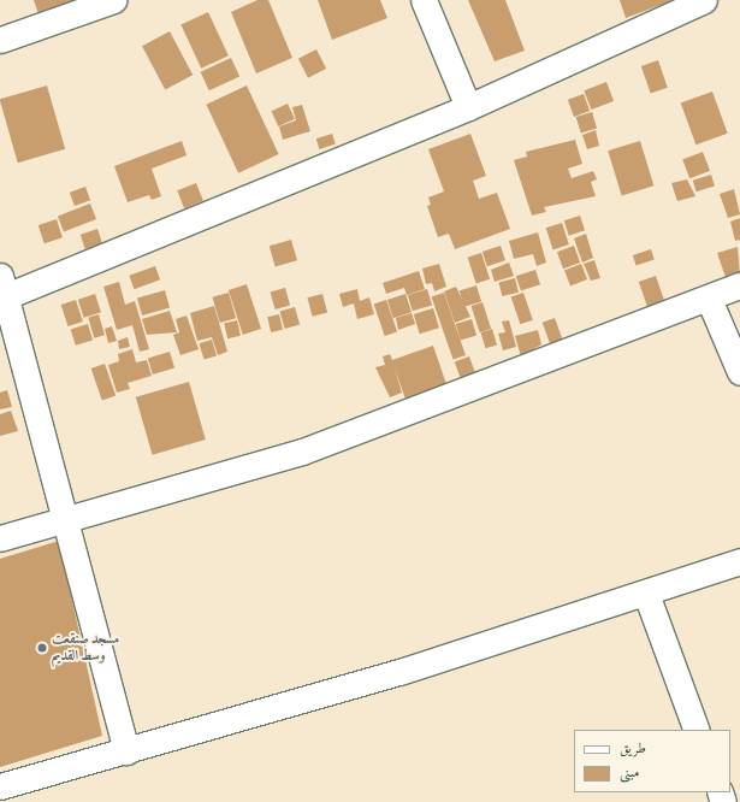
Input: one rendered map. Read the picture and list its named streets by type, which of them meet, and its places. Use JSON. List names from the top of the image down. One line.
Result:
{"places":["مسجد صنقعت وسط القديم"],"legend":["طريق","مبنى"]}
